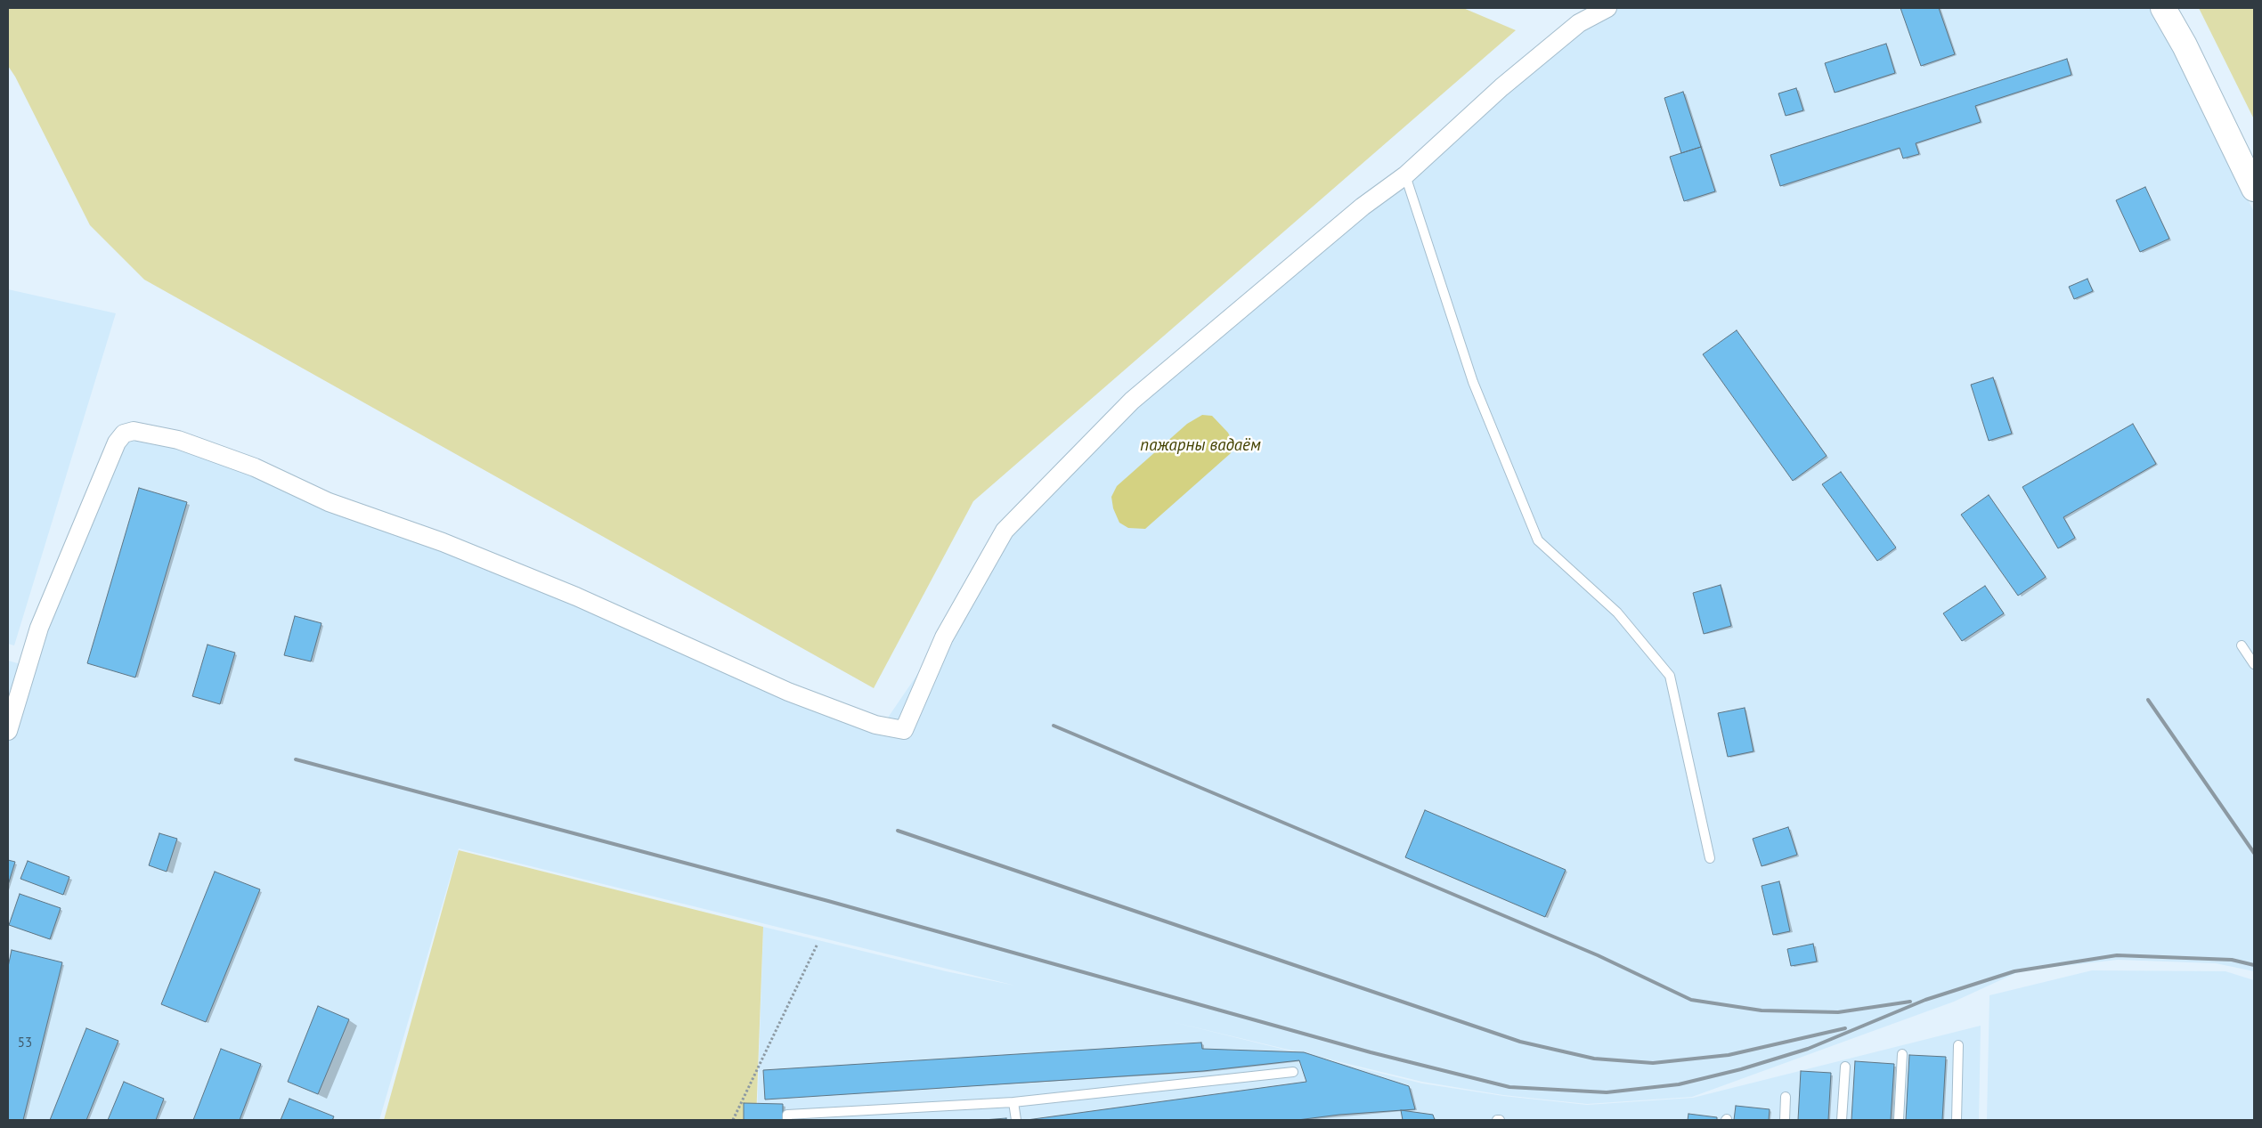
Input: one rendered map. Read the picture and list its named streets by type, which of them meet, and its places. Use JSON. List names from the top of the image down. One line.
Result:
{"water":["пажарны вадаём"],"house_numbers":["53"]}
